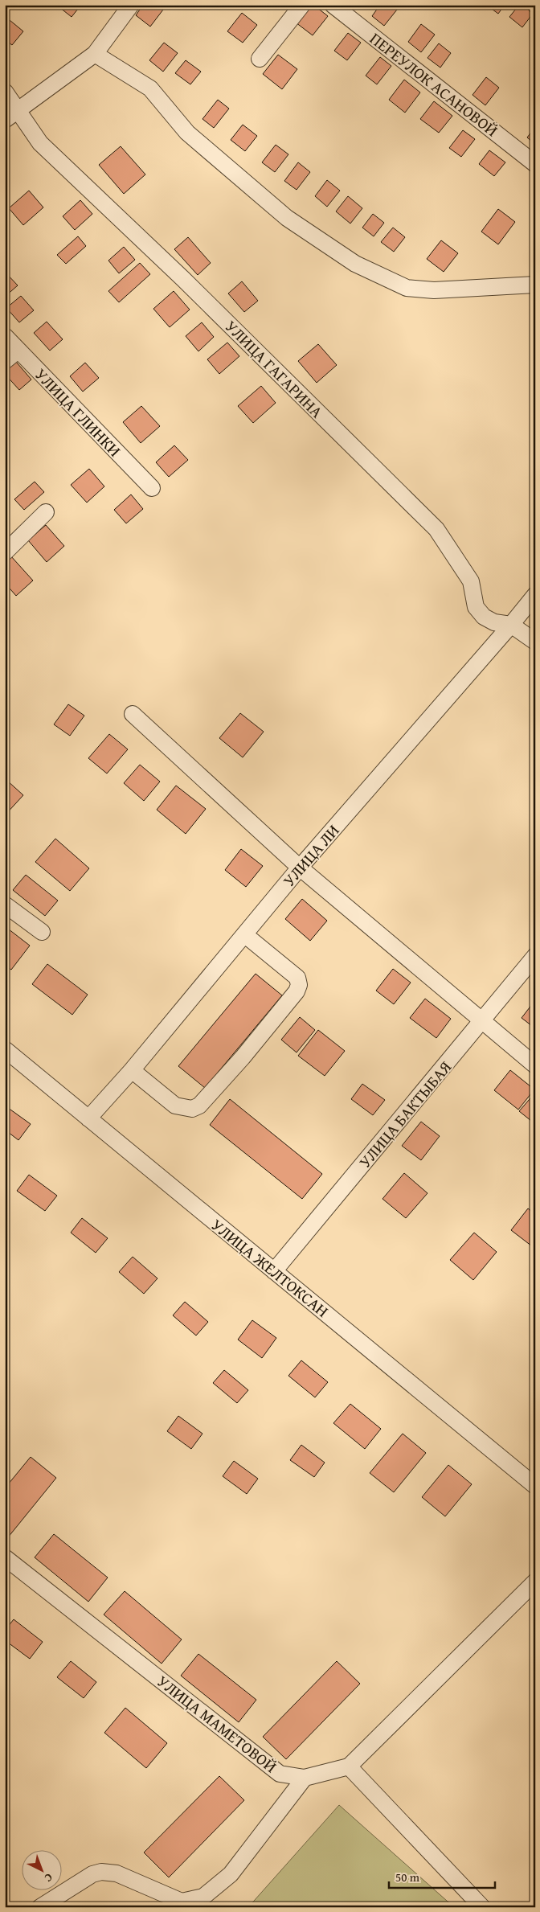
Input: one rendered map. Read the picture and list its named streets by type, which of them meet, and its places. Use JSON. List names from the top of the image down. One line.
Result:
{"streets":{"street":["ПЕРЕУЛОК АСАНОВОЙ","УЛИЦА ГАГАРИНА","УЛИЦА ГЛИНКИ","УЛИЦА ЛИ","УЛИЦА БАКТЫБАЯ","УЛИЦА ЖЕЛТОКСАН","УЛИЦА МАМЕТОВОЙ"]},"crossings":[["УЛИЦА ГАГАРИНА","УЛИЦА ЛИ"],["УЛИЦА ЛИ","УЛИЦА ЖЕЛТОКСАН"],["УЛИЦА БАКТЫБАЯ","УЛИЦА ЖЕЛТОКСАН"]],"scale_bar":"50 m","north":"bottom right"}
